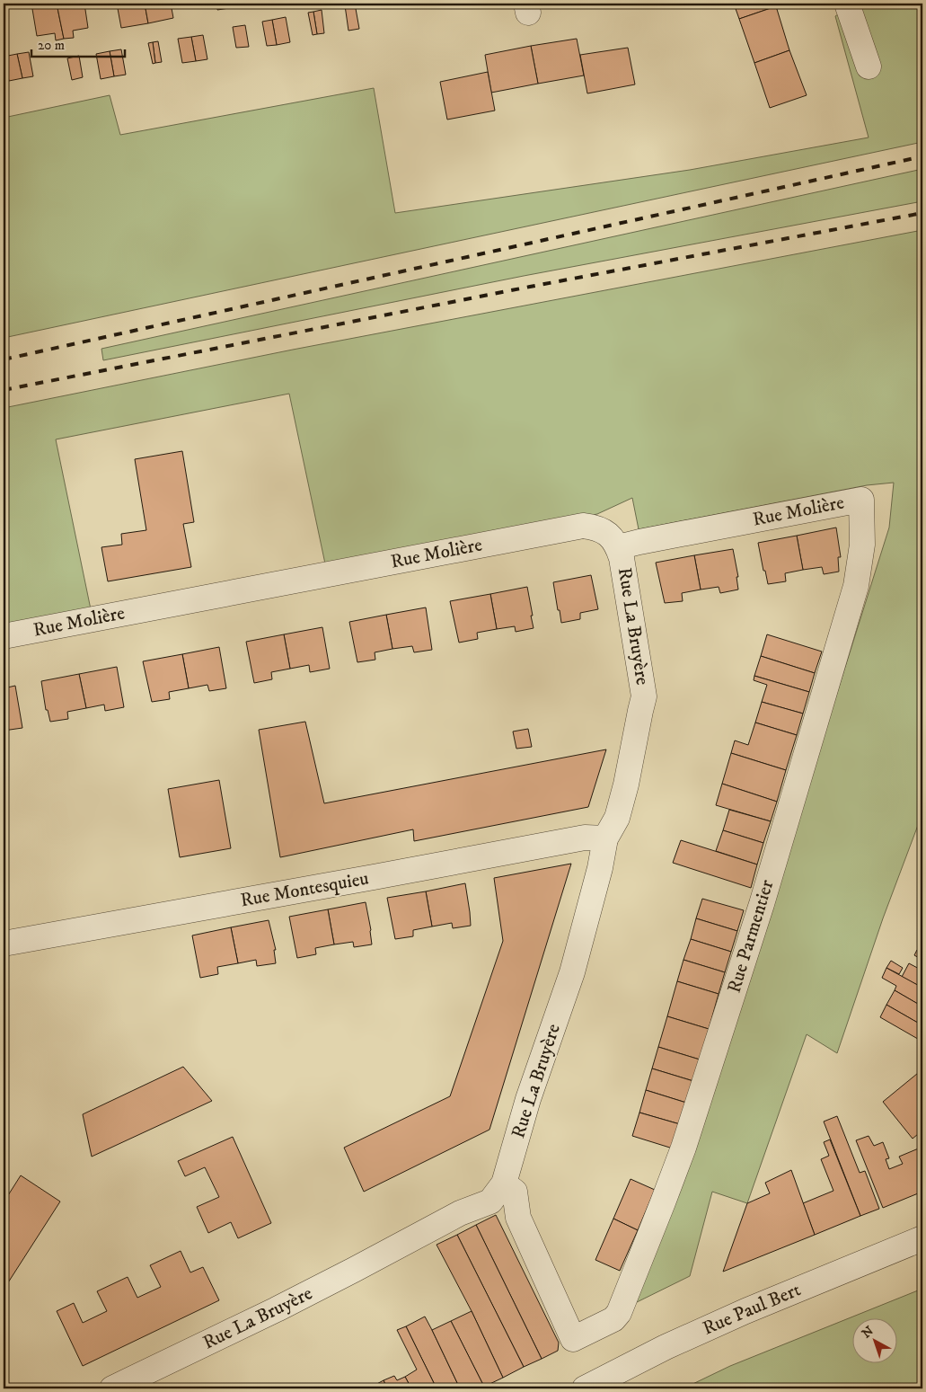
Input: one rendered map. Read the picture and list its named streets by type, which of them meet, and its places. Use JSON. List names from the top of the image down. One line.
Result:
{"streets":{"street":["Rue Molière","Rue La Bruyère","Rue Montesquieu","Rue Parmentier","Rue Paul Bert"]},"crossings":[["Rue Molière","Rue La Bruyère"],["Rue Molière","Rue Parmentier"],["Rue La Bruyère","Rue Montesquieu"],["Rue La Bruyère","Rue Parmentier"]],"scale_bar":"20 m","north":"top left"}
